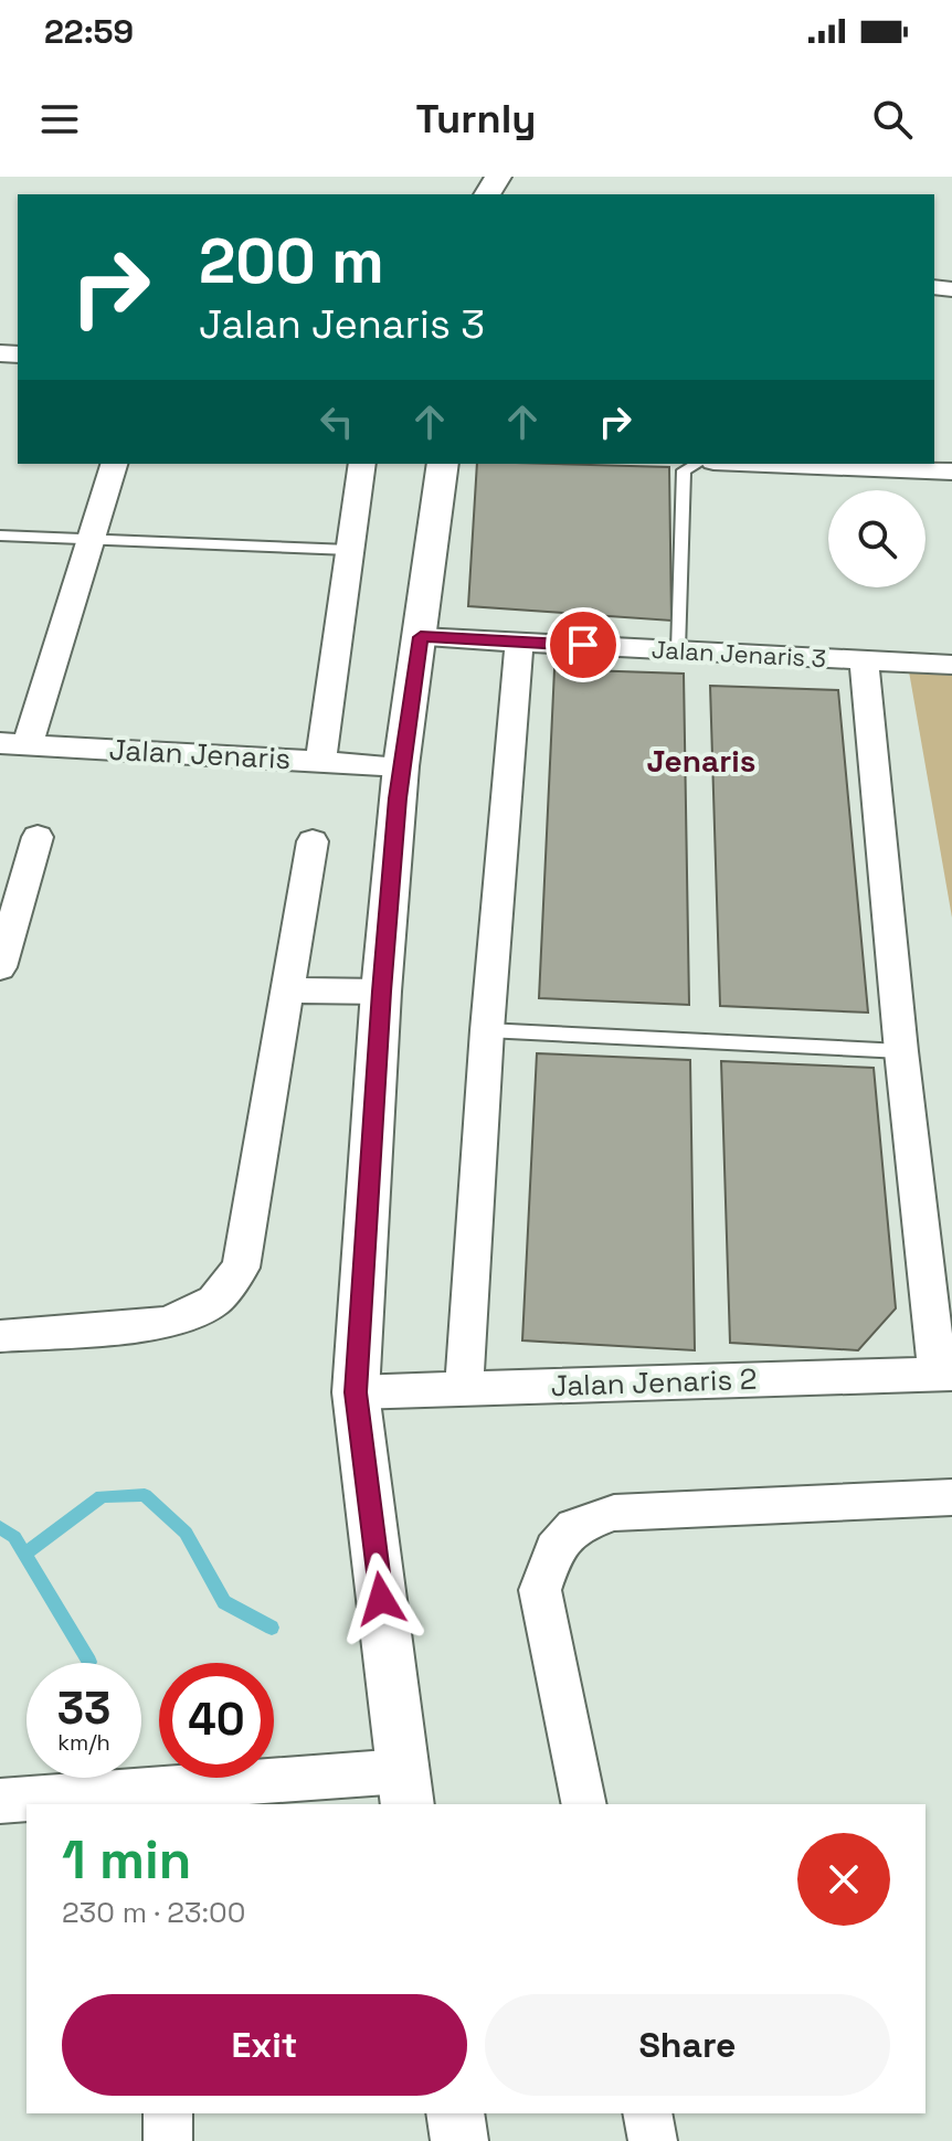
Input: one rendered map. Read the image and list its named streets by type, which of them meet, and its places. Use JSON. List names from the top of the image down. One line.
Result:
{"streets":{"street":["Jalan Jenaris 3","Jalan Jenaris","Jalan Jenaris 2"]},"districts":["Jenaris"],"page":{"status":"22:59","header":"Turnly","turn":["200 m","Jalan Jenaris 3"],"speed":"33 km/h","limit":"40","heading":["1 min","230 m · 23:00"],"buttons":["Exit","Share"]}}
